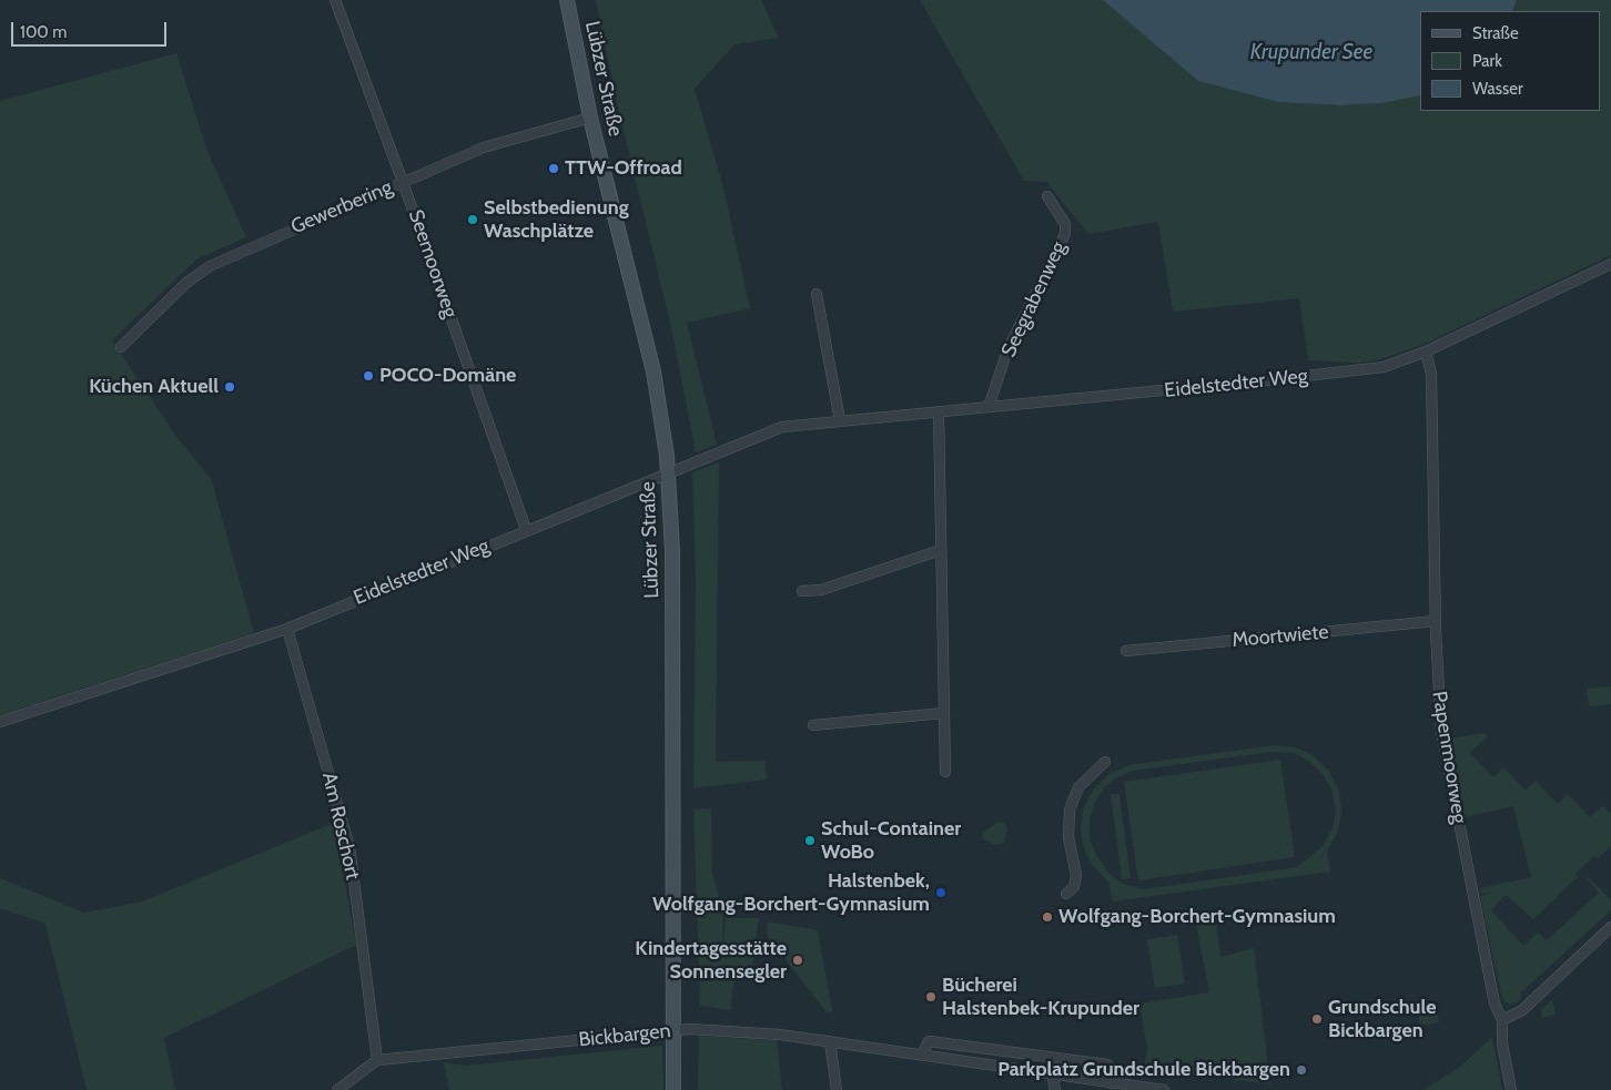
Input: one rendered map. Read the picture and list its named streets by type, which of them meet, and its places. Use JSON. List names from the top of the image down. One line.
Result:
{"streets":{"street":["Lübzer Straße","Gewerbering","Seemoorweg","Seegrabenweg","Eidelstedter Weg","Moortwiete","Papenmoorweg","Am Roschort","Bickbargen"]},"crossings":[["Lübzer Straße","Gewerbering"],["Lübzer Straße","Eidelstedter Weg"],["Lübzer Straße","Bickbargen"],["Gewerbering","Seemoorweg"],["Seemoorweg","Eidelstedter Weg"],["Seegrabenweg","Eidelstedter Weg"],["Eidelstedter Weg","Papenmoorweg"],["Eidelstedter Weg","Am Roschort"],["Moortwiete","Papenmoorweg"],["Am Roschort","Bickbargen"]],"water":["Krupunder See"],"places":["TTW-Offroad","Selbstbedienung Waschplätze","POCO-Domäne","Küchen Aktuell","Schul-Container WoBo","Halstenbek, Wolfgang-Borchert-Gymnasium","Wolfgang-Borchert-Gymnasium","Kindertagesstätte Sonnensegler","Bücherei Halstenbek-Krupunder","Grundschule Bickbargen","Parkplatz Grundschule Bickbargen"],"legend":["Straße","Park","Wasser"],"scale_bar":"100 m"}
